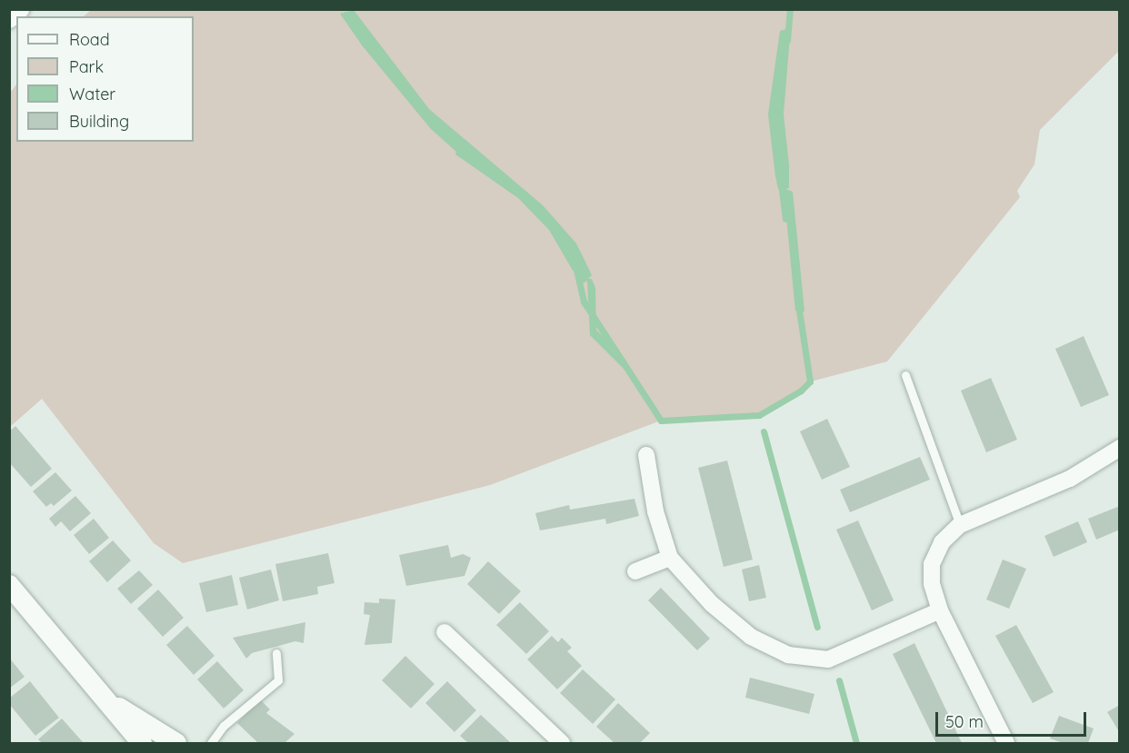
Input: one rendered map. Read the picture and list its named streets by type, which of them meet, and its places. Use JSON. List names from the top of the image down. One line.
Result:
{"legend":["Road","Park","Water","Building"],"scale_bar":"50 m"}
